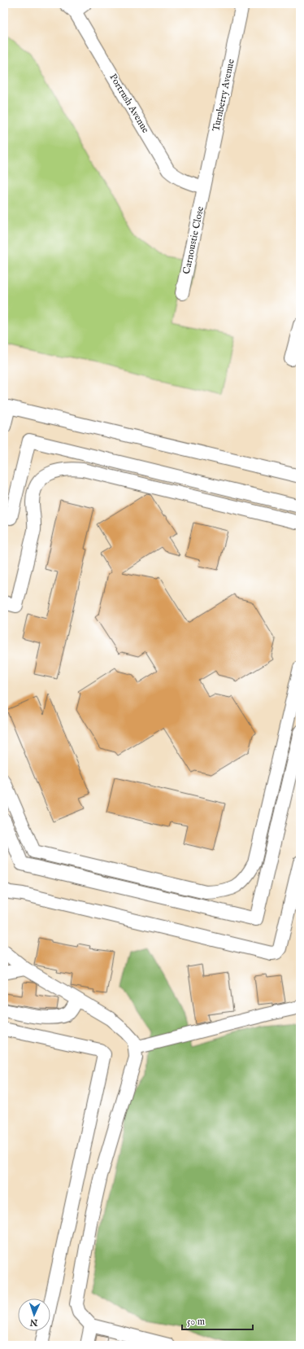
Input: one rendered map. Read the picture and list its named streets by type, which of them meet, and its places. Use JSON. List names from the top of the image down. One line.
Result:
{"streets":{"street":["Turnberry Avenue","Portrush Avenue","Carnoustie Close"]},"crossings":[["Turnberry Avenue","Portrush Avenue"],["Turnberry Avenue","Carnoustie Close"],["Portrush Avenue","Carnoustie Close"]],"scale_bar":"50 m","north":"bottom"}
